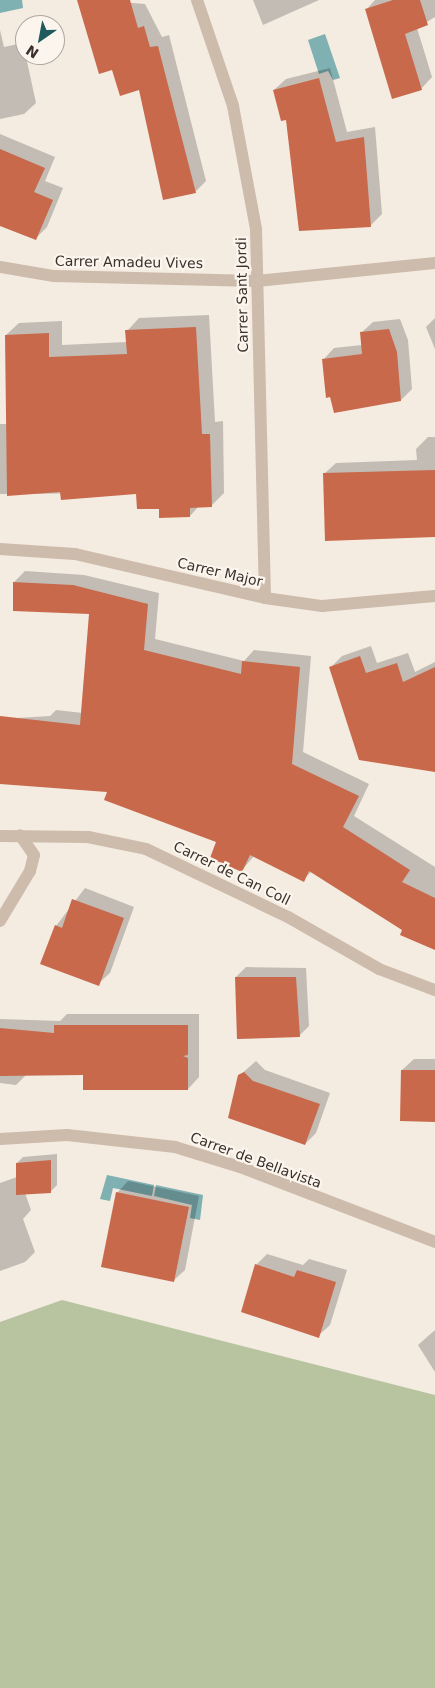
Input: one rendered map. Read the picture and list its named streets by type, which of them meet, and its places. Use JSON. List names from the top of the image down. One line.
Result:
{"streets":{"street":["Carrer Amadeu Vives","Carrer Sant Jordi","Carrer Major","Carrer de Can Coll","Carrer de Bellavista"]},"crossings":[["Carrer Amadeu Vives","Carrer Sant Jordi"],["Carrer Sant Jordi","Carrer Major"]],"north":"bottom left"}
